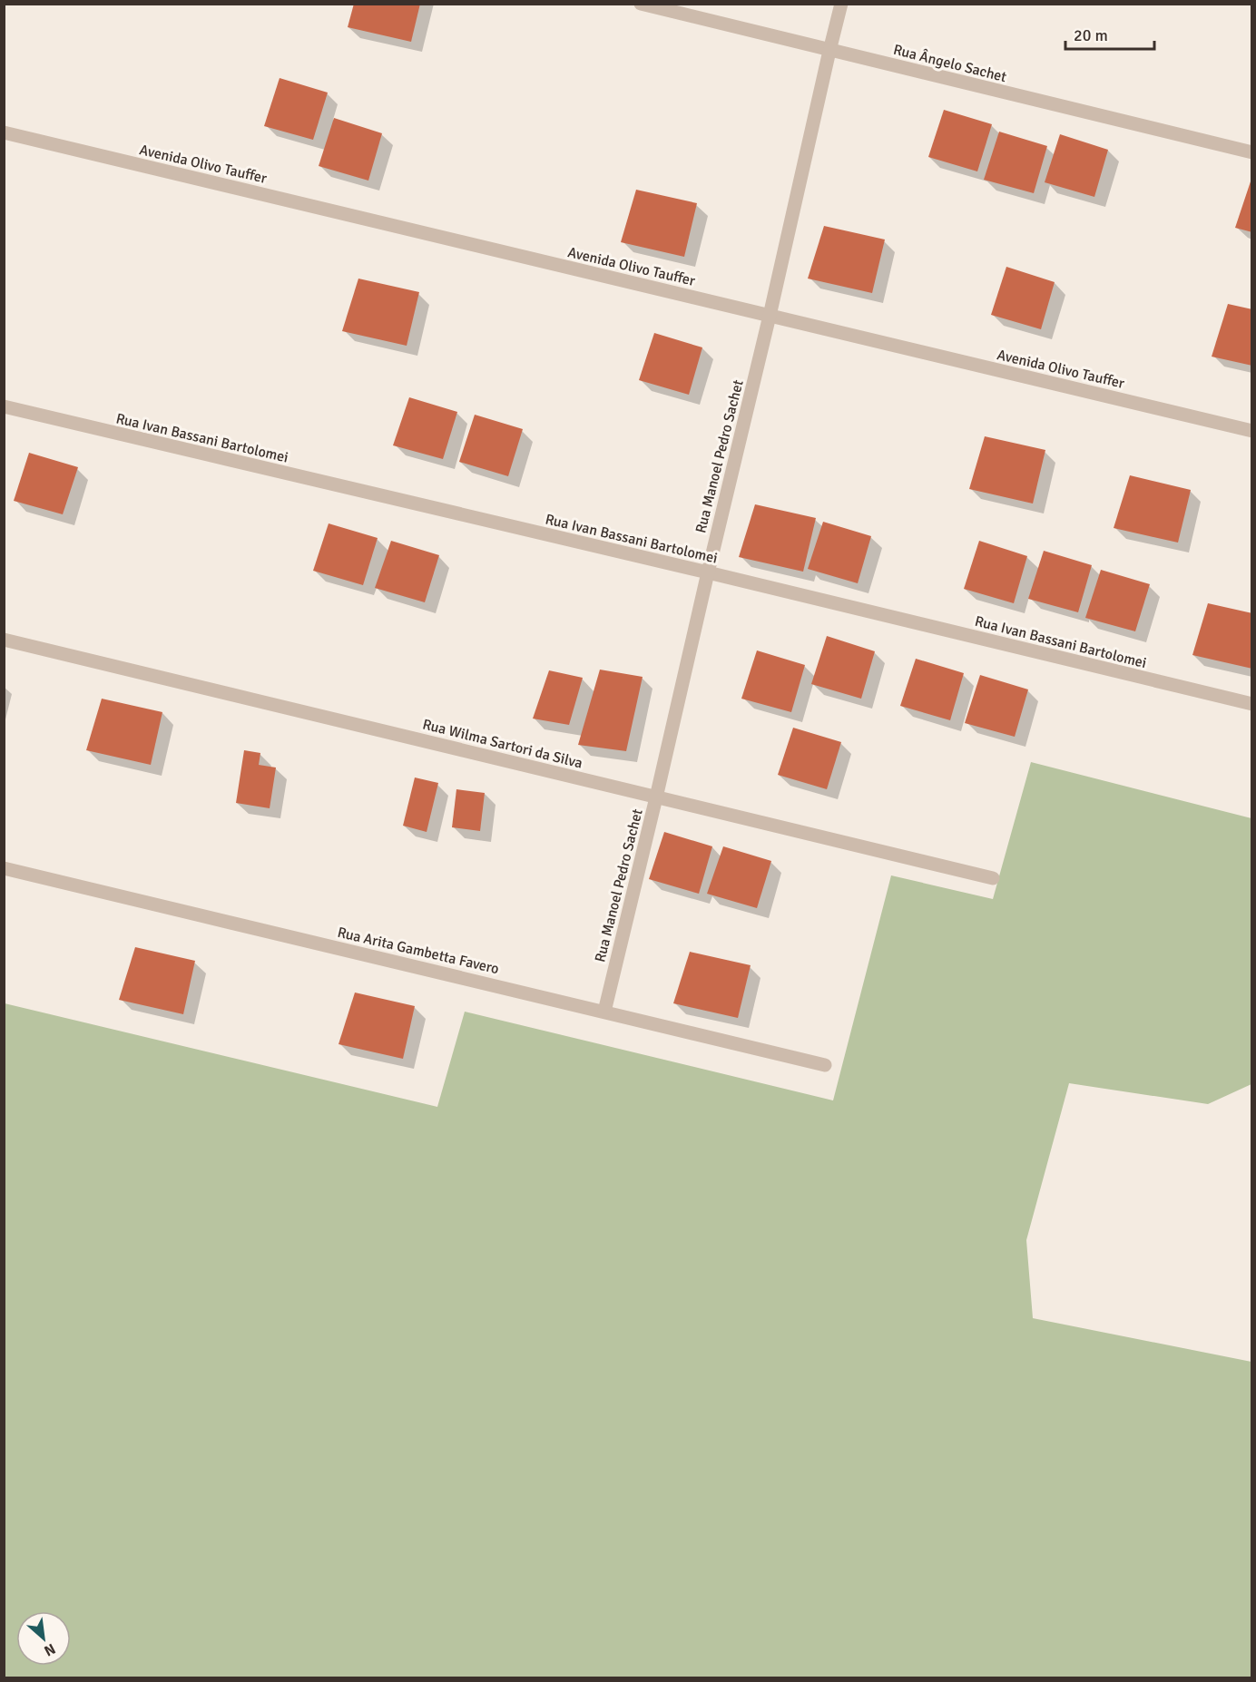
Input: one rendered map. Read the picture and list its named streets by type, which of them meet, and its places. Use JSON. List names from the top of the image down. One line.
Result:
{"streets":{"street":["Rua Ângelo Sachet","Avenida Olivo Tauffer","Rua Ivan Bassani Bartolomei","Rua Manoel Pedro Sachet","Rua Wilma Sartori da Silva","Rua Arita Gambetta Favero"]},"crossings":[["Rua Ângelo Sachet","Rua Manoel Pedro Sachet"],["Avenida Olivo Tauffer","Rua Manoel Pedro Sachet"],["Rua Ivan Bassani Bartolomei","Rua Manoel Pedro Sachet"],["Rua Manoel Pedro Sachet","Rua Wilma Sartori da Silva"],["Rua Manoel Pedro Sachet","Rua Arita Gambetta Favero"]],"scale_bar":"20 m","north":"bottom right"}
